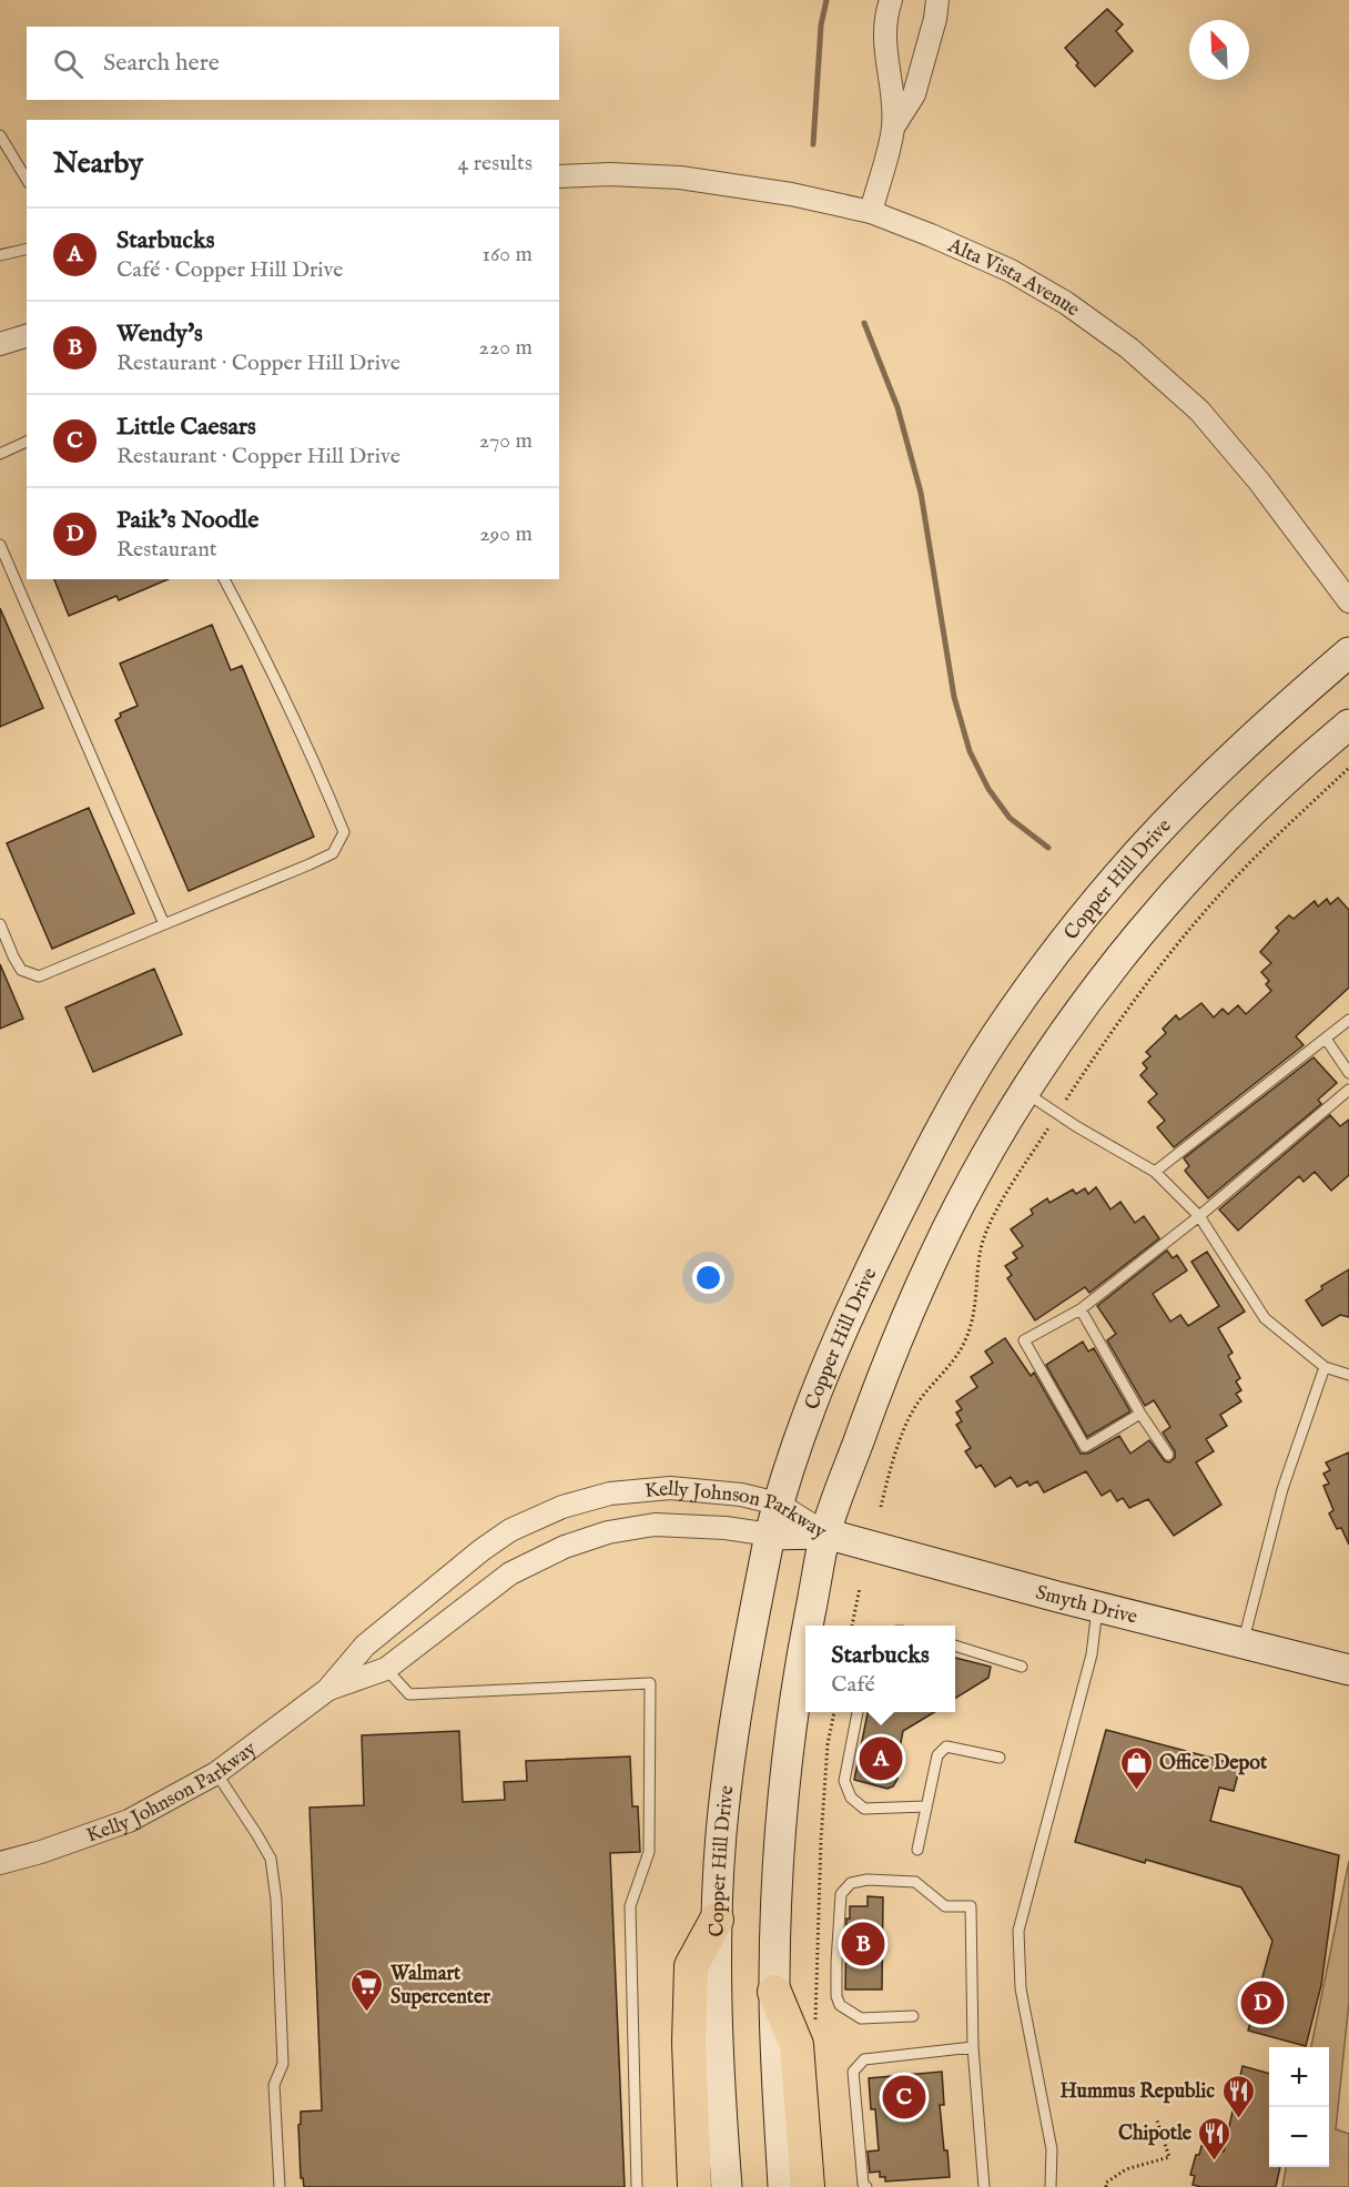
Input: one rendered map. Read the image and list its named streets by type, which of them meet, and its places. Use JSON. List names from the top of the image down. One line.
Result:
{"streets":{"main road":["Copper Hill Drive","Kelly Johnson Parkway","Smyth Drive"],"street":["Alta Vista Avenue"]},"crossings":[["Copper Hill Drive","Kelly Johnson Parkway"],["Kelly Johnson Parkway","Smyth Drive"]],"places":{"shop":["Office Depot"],"supermarket":["Walmart Supercenter"],"restaurant":["Hummus Republic","Chipotle"]},"north":"top left","page":{"search":"Search here","heading":["Nearby","4 results"],"list":[{"mark":"A","name":"Starbucks","note":"Café · Copper Hill Drive","value":"160 m"},{"mark":"B","name":"Wendy's","note":"Restaurant · Copper Hill Drive","value":"220 m"},{"mark":"C","name":"Little Caesars","note":"Restaurant · Copper Hill Drive","value":"270 m"},{"mark":"D","name":"Paik’s Noodle","note":"Restaurant","value":"290 m"}],"popup":["Starbucks","Café"],"pins":["A","B","D","C"],"map_buttons":["+","−"]}}
